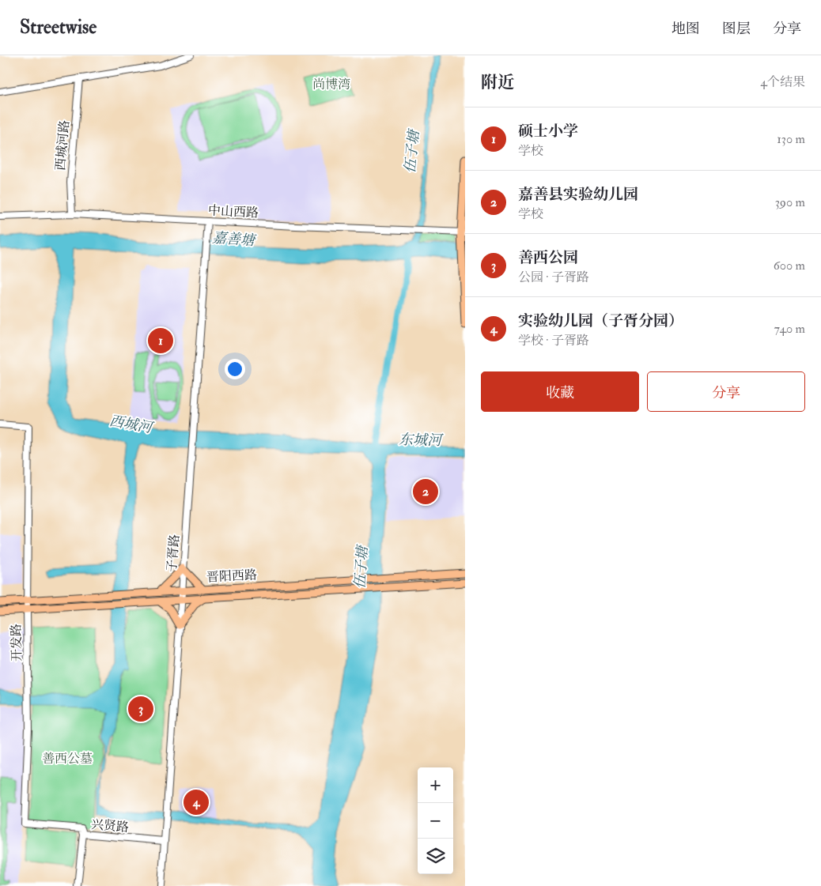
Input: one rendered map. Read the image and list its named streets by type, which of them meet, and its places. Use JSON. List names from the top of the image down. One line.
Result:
{"streets":{"main road":["晋阳西路"],"street":["西城河路","中山西路","子胥路","开发路","兴贤路"]},"crossings":[["西城河路","中山西路"],["中山西路","子胥路"],["子胥路","晋阳西路"],["子胥路","兴贤路"],["晋阳西路","开发路"],["开发路","兴贤路"]],"water":["伍子塘","嘉善塘","西城河","东城河"],"parks":["尚博湾","善西公墓"],"page":{"header":"Streetwise","nav":["地图","图层","分享"],"heading":["附近","4个结果"],"list":[{"mark":"1","name":"硕士小学","note":"学校","value":"130 m"},{"mark":"2","name":"嘉善县实验幼儿园","note":"学校","value":"390 m"},{"mark":"3","name":"善西公园","note":"公园 · 子胥路","value":"600 m"},{"mark":"4","name":"实验幼儿园（子胥分园）","note":"学校 · 子胥路","value":"740 m"}],"pins":["1","2","3","4"],"buttons":["收藏","分享"],"map_buttons":["+","−"]}}
